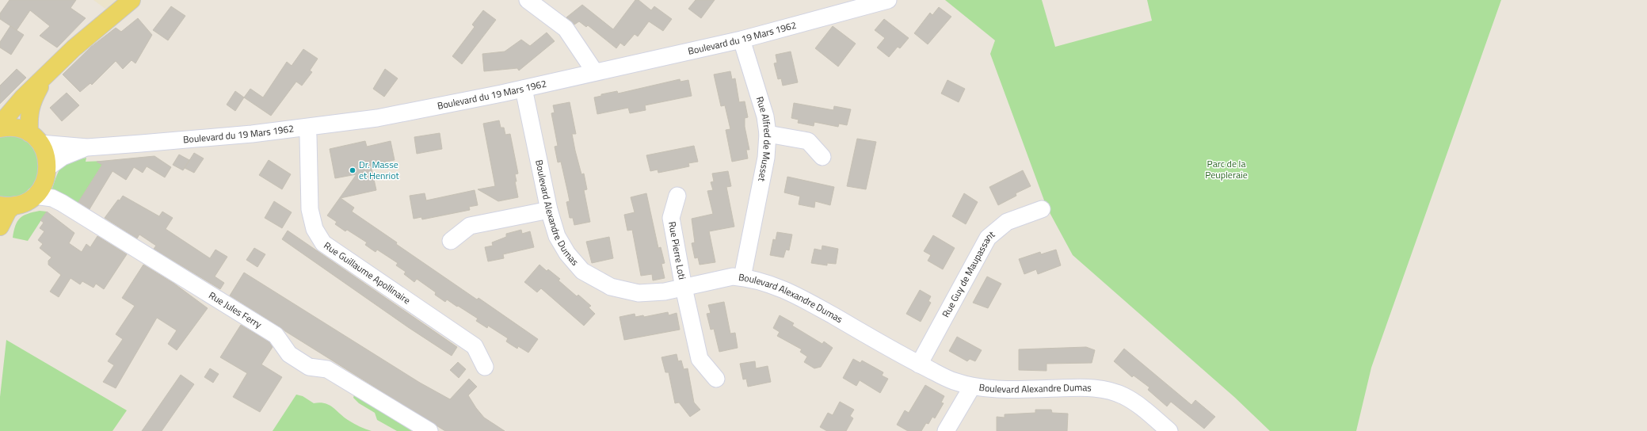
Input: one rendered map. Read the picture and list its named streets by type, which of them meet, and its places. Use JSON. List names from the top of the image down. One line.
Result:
{"streets":{"street":["Boulevard du 19 Mars 1962","Rue Alfred de Musset","Boulevard Alexandre Dumas","Rue Pierre Loti","Rue Guillaume Apollinaire","Rue Guy de Maupassant","Rue Jules Ferry"]},"crossings":[["Boulevard du 19 Mars 1962","Rue Alfred de Musset"],["Boulevard du 19 Mars 1962","Boulevard Alexandre Dumas"],["Boulevard du 19 Mars 1962","Rue Guillaume Apollinaire"],["Rue Alfred de Musset","Boulevard Alexandre Dumas"],["Boulevard Alexandre Dumas","Rue Pierre Loti"],["Boulevard Alexandre Dumas","Rue Guy de Maupassant"]],"parks":["Parc de la Peupleraie"],"places":["Dr. Masse et Henriot"]}
